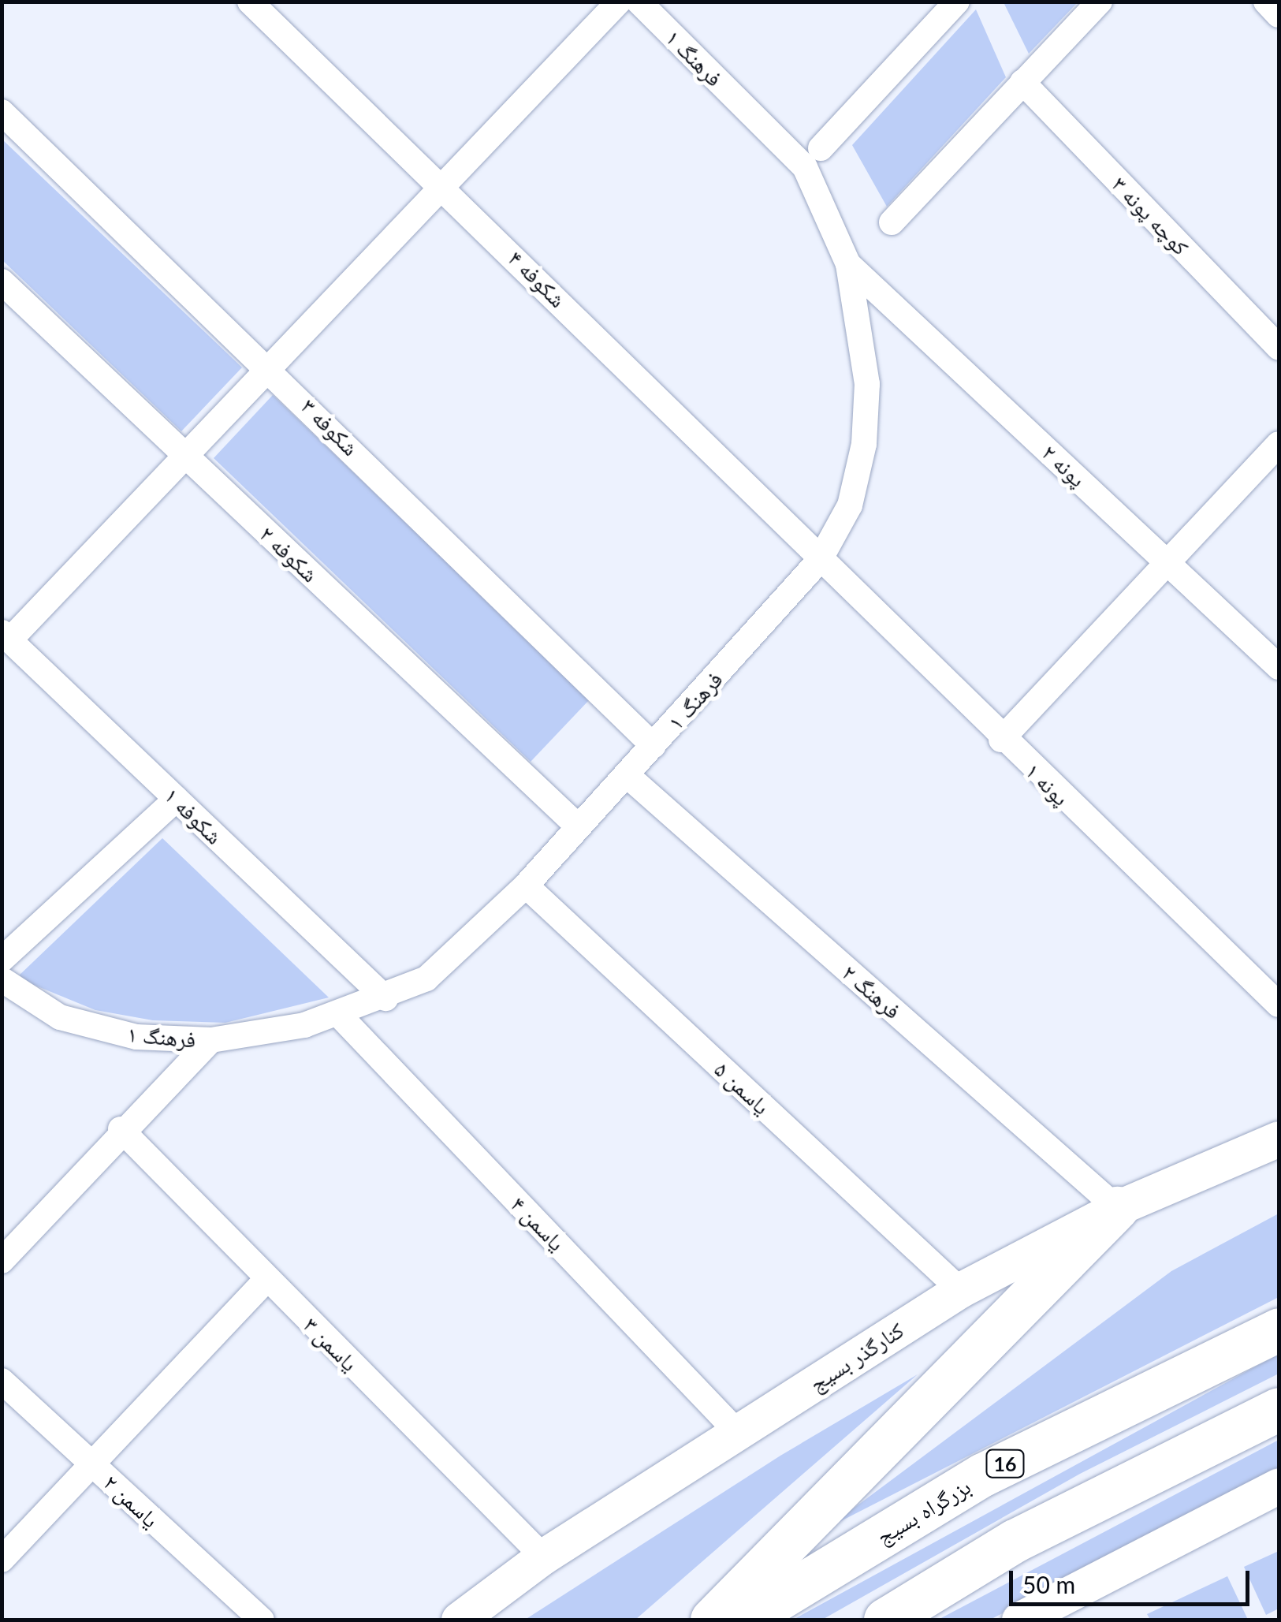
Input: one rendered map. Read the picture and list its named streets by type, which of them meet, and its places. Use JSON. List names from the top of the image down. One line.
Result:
{"streets":{"highway":["16","بزرگراه بسیج"],"main road":["کنارگذر بسیج"],"street":["فرهنگ ۱","کوچه پونه ۳","شکوفه ۴","شکوفه ۳","پونه ۲","شکوفه ۲","پونه ۱","شکوفه ۱","فرهنگ ۲","یاسمن ۵","یاسمن ۴","یاسمن ۳","یاسمن ۲"]},"crossings":[["فرهنگ ۱","شکوفه ۴"],["فرهنگ ۱","شکوفه ۳"],["فرهنگ ۱","پونه ۲"],["فرهنگ ۱","شکوفه ۲"],["فرهنگ ۱","پونه ۱"],["فرهنگ ۱","شکوفه ۱"],["فرهنگ ۱","فرهنگ ۲"],["فرهنگ ۱","یاسمن ۵"],["فرهنگ ۱","یاسمن ۴"],["شکوفه ۴","پونه ۱"],["فرهنگ ۲","کنارگذر بسیج"],["یاسمن ۵","کنارگذر بسیج"],["یاسمن ۴","کنارگذر بسیج"],["یاسمن ۳","کنارگذر بسیج"]],"scale_bar":"50 m"}
